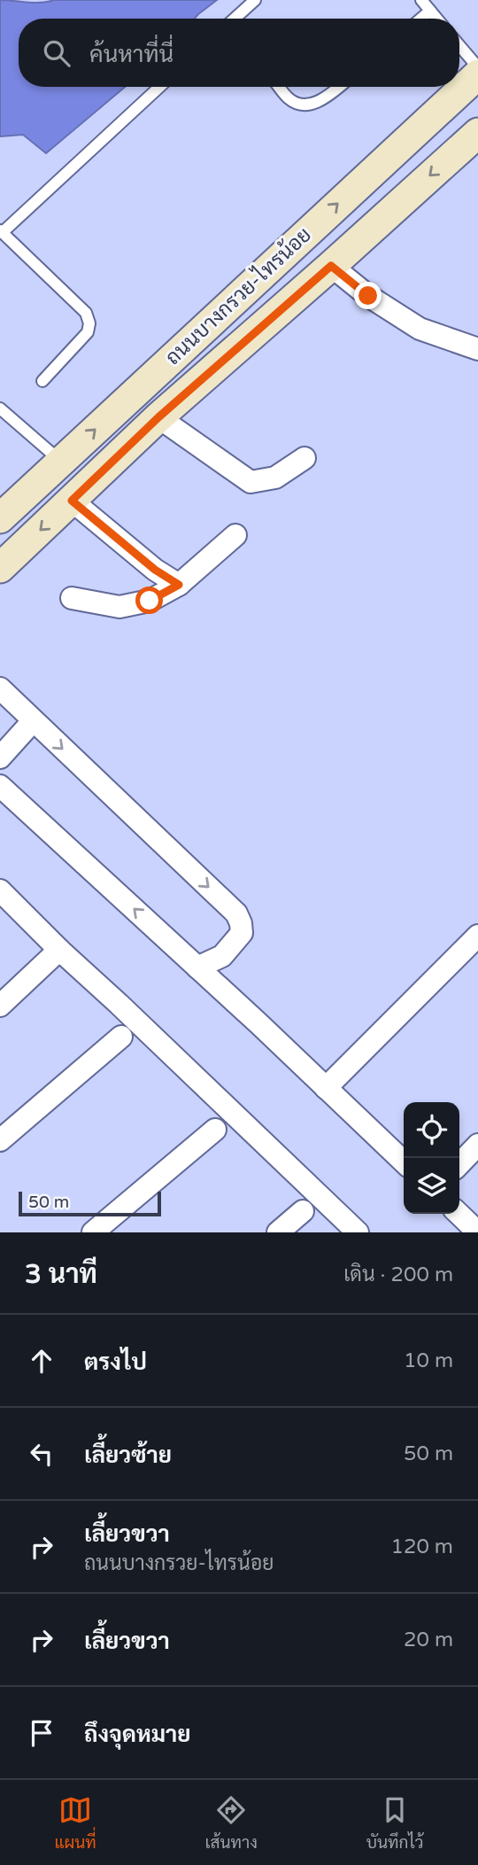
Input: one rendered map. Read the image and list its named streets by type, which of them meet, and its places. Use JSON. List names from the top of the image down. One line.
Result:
{"streets":{"main road":["ถนนบางกรวย-ไทรน้อย"]},"scale_bar":"50 m","page":{"search":"ค้นหาที่นี่","scale":"50 m","heading":["3 นาที","เดิน · 200 m"],"list":[["ตรงไป","10 m"],["เลี้ยวซ้าย","50 m"],["เลี้ยวขวา","ถนนบางกรวย-ไทรน้อย","120 m"],["เลี้ยวขวา","20 m"],"ถึงจุดหมาย"],"nav":["แผนที่","เส้นทาง","บันทึกไว้"]}}
